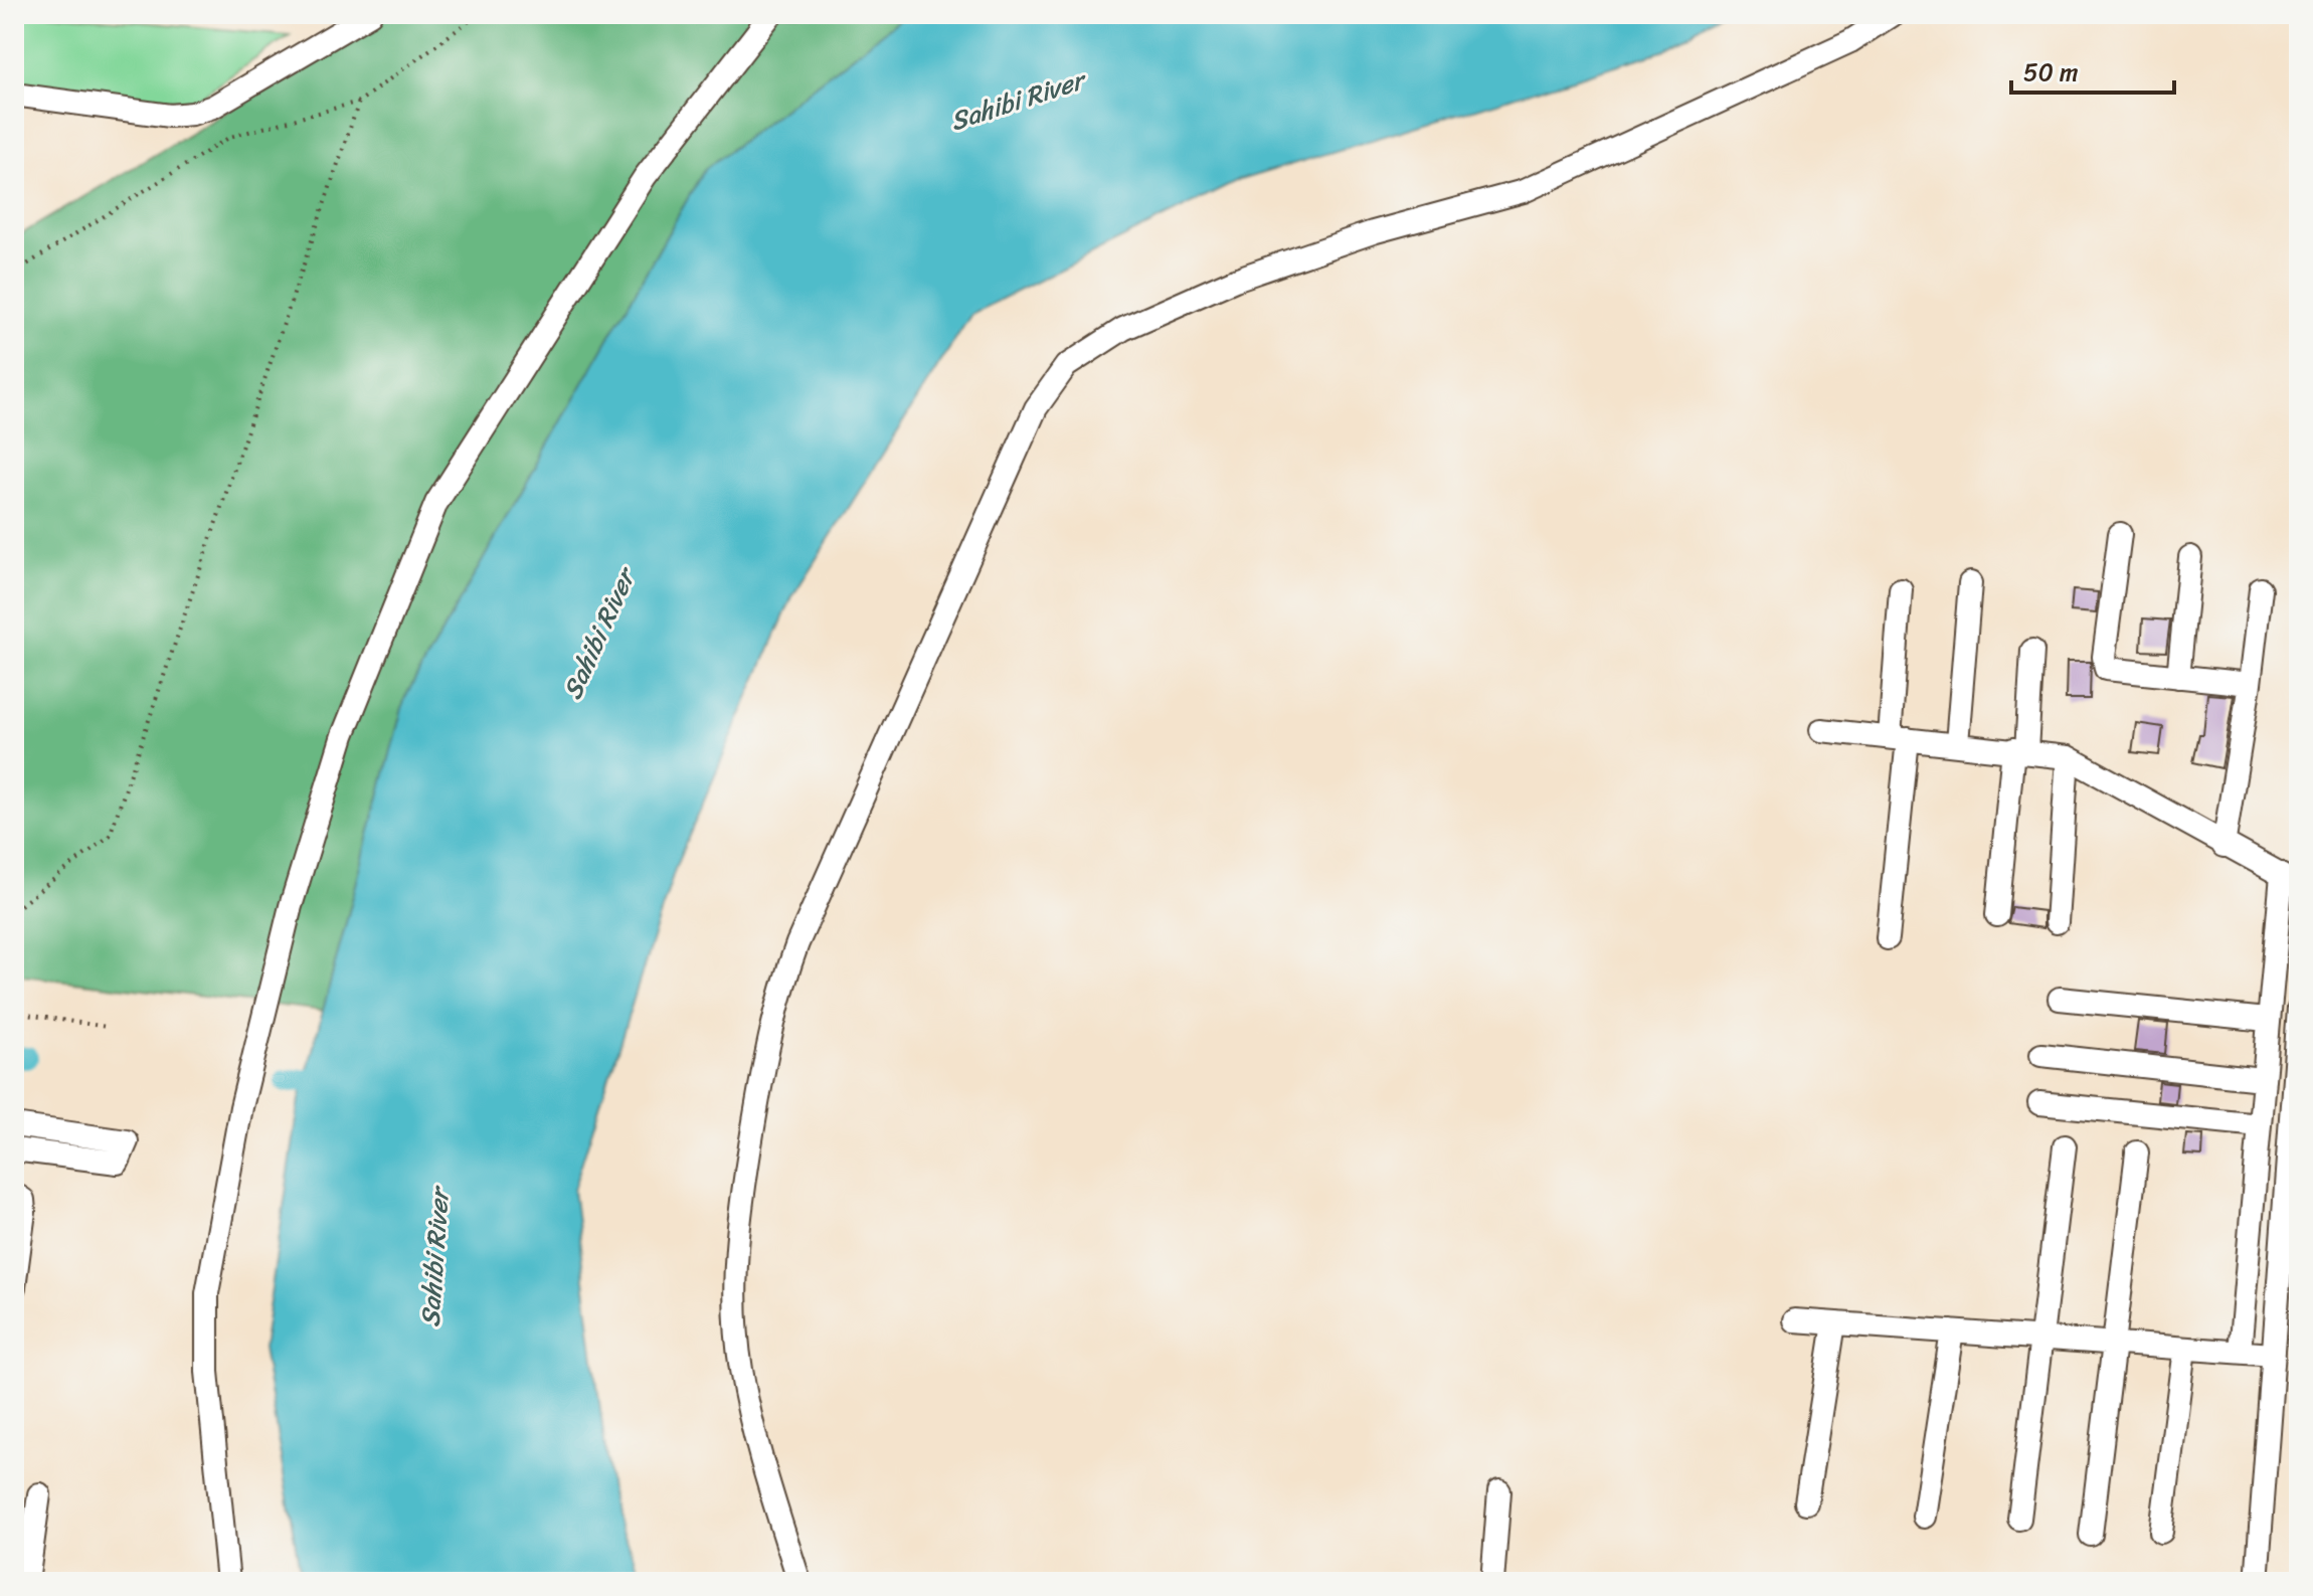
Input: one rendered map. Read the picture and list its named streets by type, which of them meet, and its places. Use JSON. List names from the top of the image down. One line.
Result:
{"water":["Sahibi River"],"scale_bar":"50 m"}
